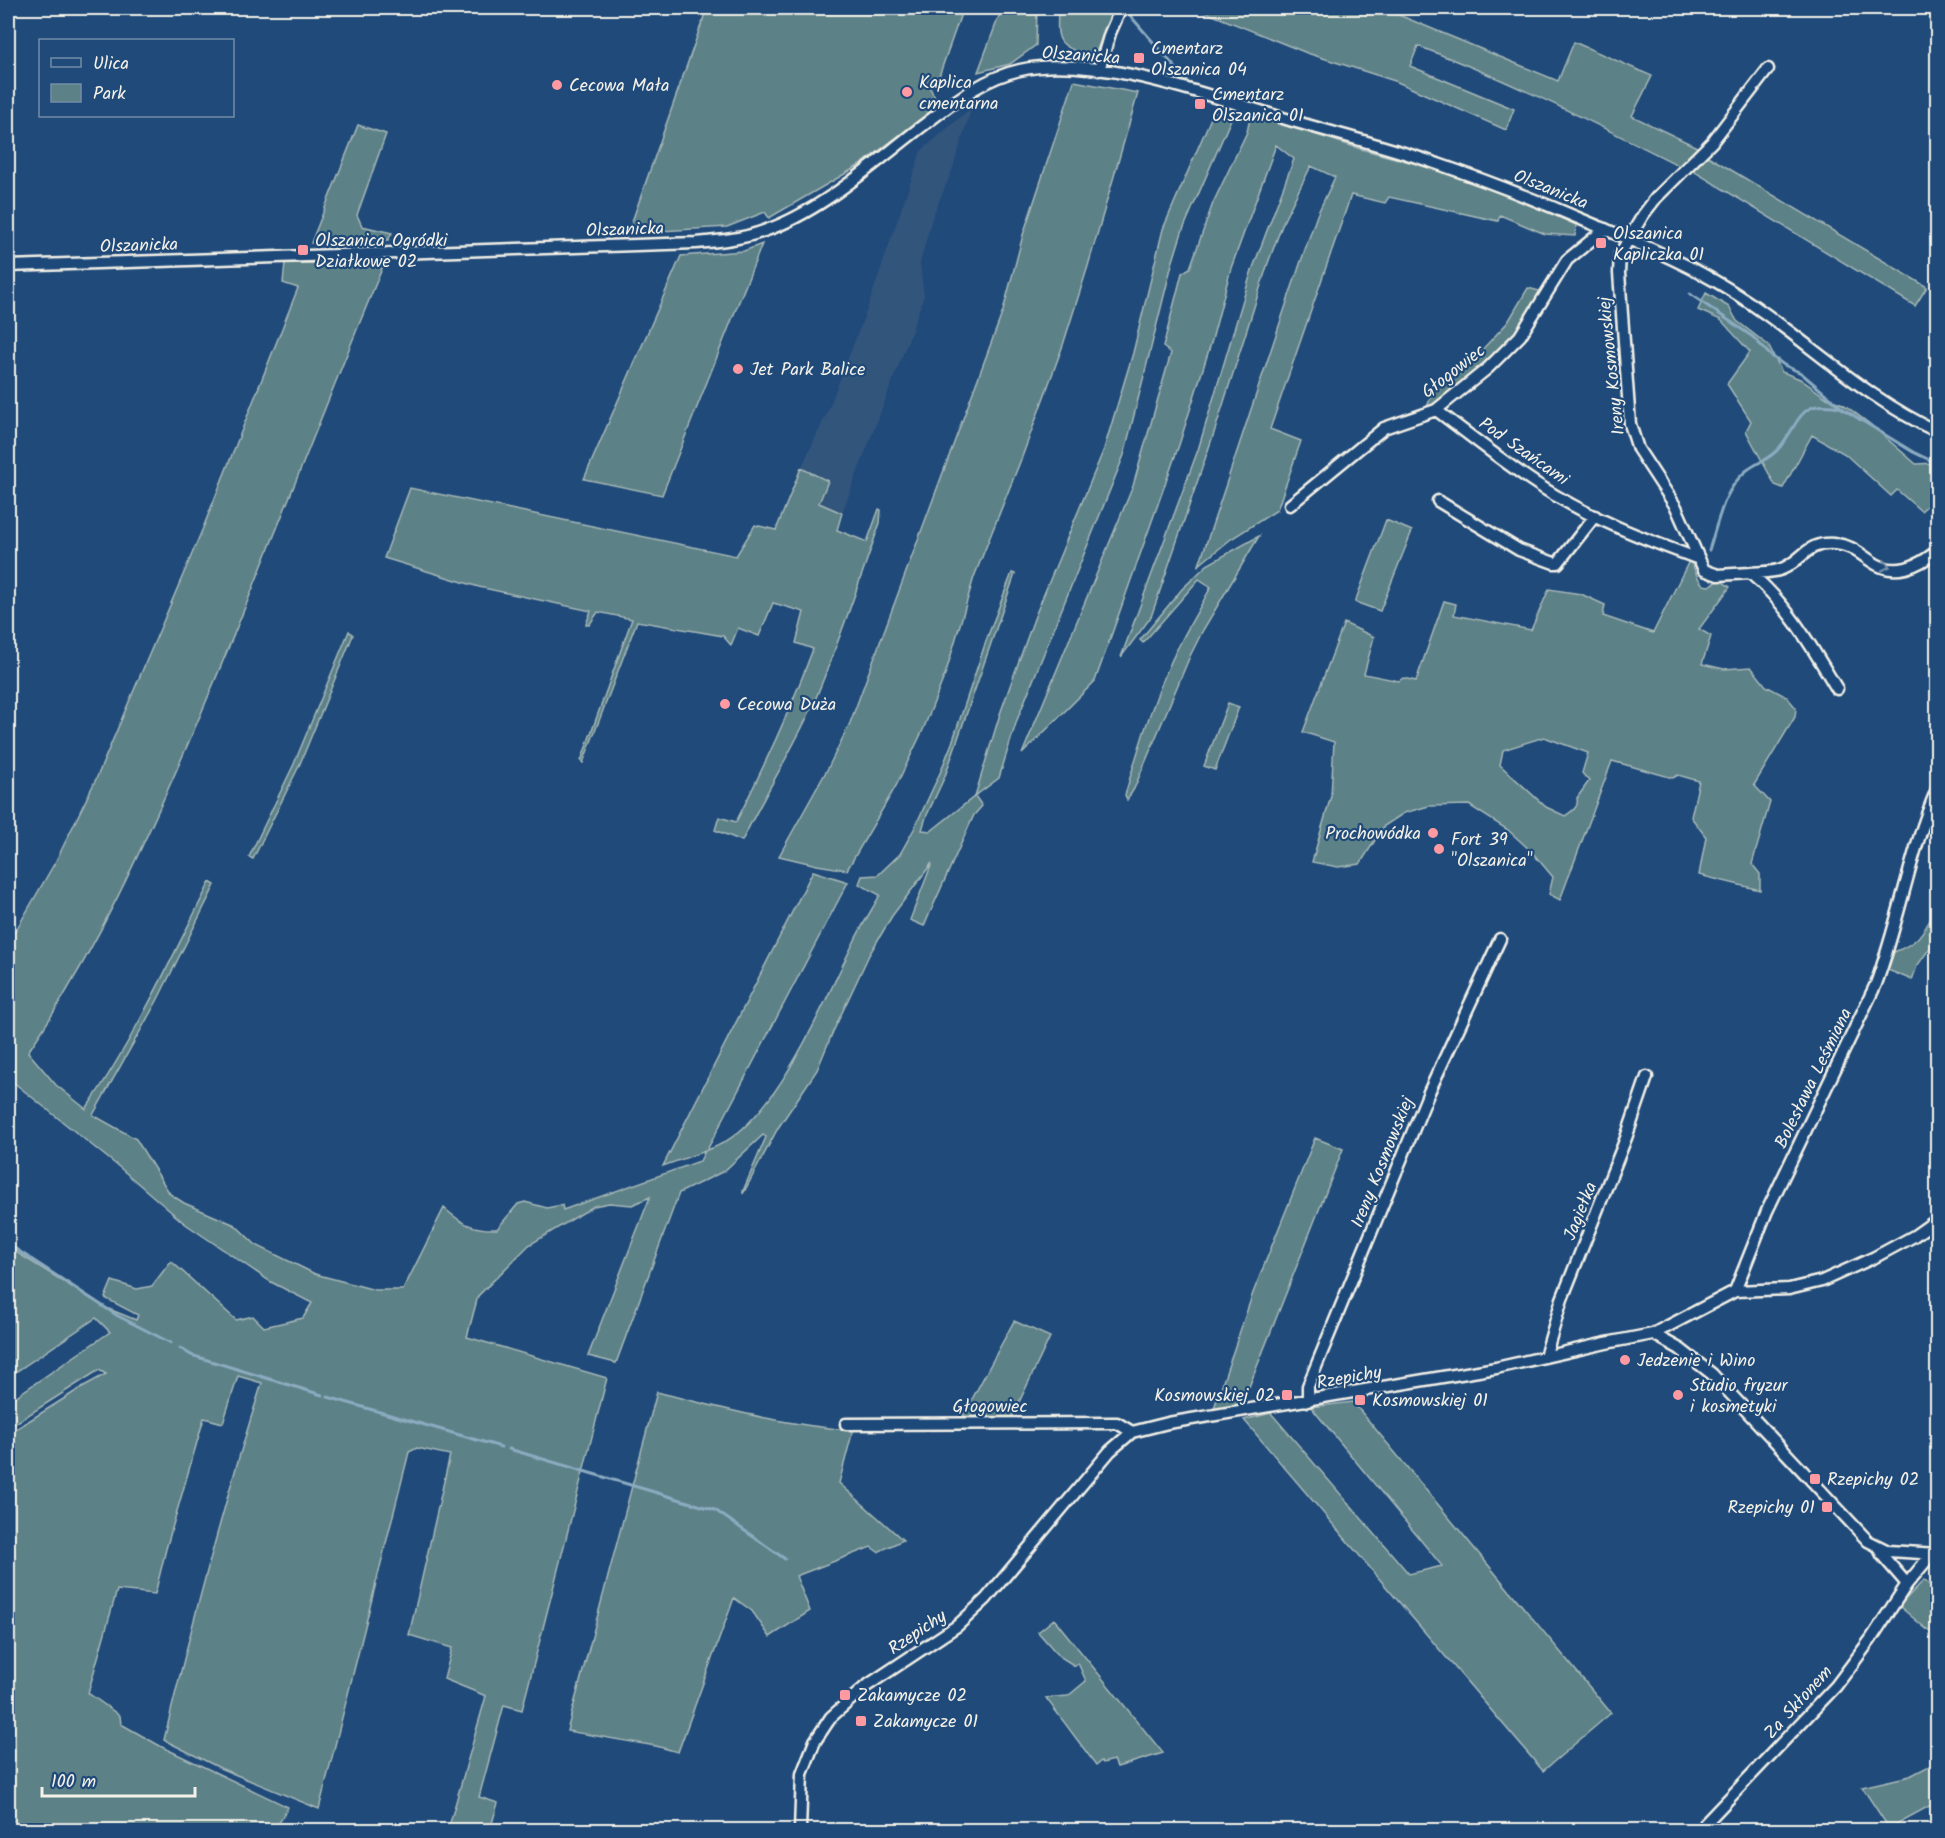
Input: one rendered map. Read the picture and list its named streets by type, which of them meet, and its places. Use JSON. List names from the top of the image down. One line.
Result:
{"streets":{"street":["Olszanicka","Ireny Kosmowskiej","Głogowiec","Pod Szańcami","Bolesława Leśmiana","Jagiełka","Rzepichy","Za Skłonem"]},"crossings":[["Olszanicka","Ireny Kosmowskiej"],["Olszanicka","Głogowiec"],["Ireny Kosmowskiej","Pod Szańcami"],["Ireny Kosmowskiej","Rzepichy"],["Głogowiec","Pod Szańcami"],["Głogowiec","Rzepichy"],["Jagiełka","Rzepichy"]],"places":{"transit":["Cmentarz Olszanica 04","Cmentarz Olszanica 01","Olszanica Kapliczka 01","Olszanica Ogródki Działkowe 02","Kosmowskiej 02","Kosmowskiej 01","Rzepichy 02","Rzepichy 01","Zakamycze 02","Zakamycze 01"],"other":["Cecowa Mała","Kaplica cmentarna","Jet Park Balice","Cecowa Duża","Prochowódka","Fort 39 \"Olszanica\"","Jedzenie i Wino","Studio fryzur i kosmetyki"]},"legend":["Ulica","Park"],"scale_bar":"100 m"}
